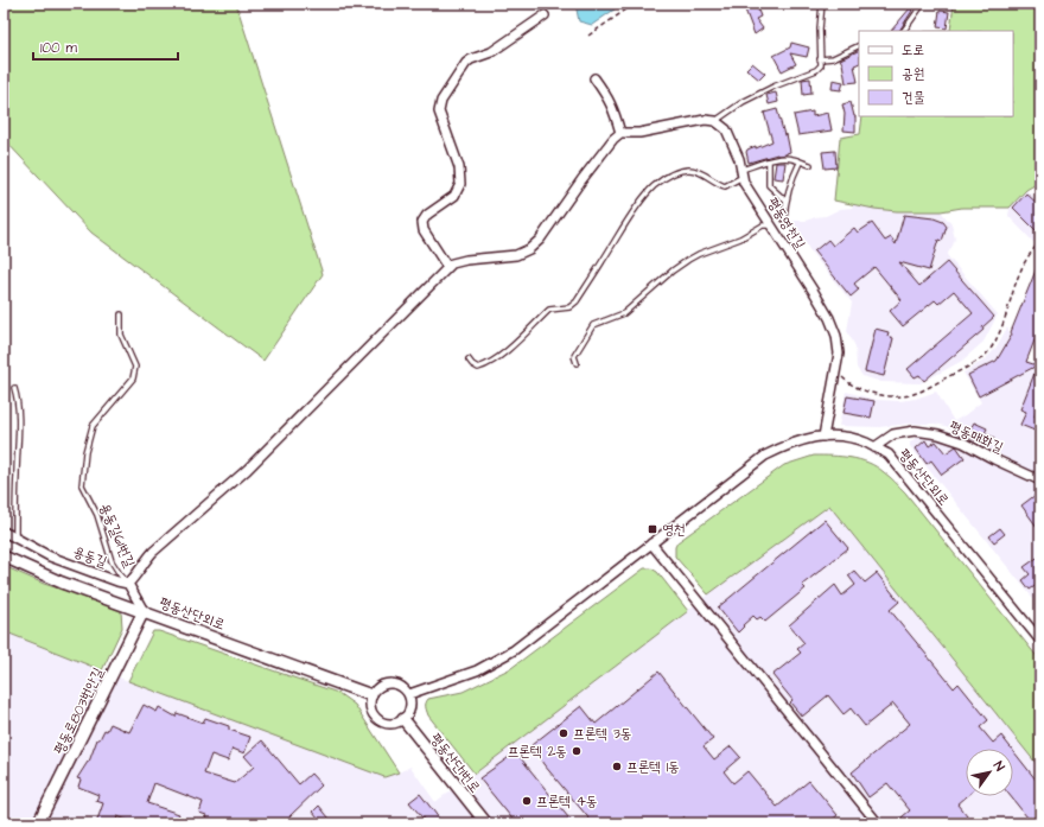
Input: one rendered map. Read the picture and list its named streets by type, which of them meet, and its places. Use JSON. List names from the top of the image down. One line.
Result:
{"streets":{"street":["평동영천길","평동매화길","평동산단외로","용동길","평동로803번안길","평동산단1번로"],"lane":["용동길61번길"]},"crossings":[["평동영천길","평동산단외로"],["평동매화길","평동산단외로"],["평동산단외로","평동로803번안길"],["평동산단외로","평동산단1번로"],["용동길61번길","용동길"]],"places":{"transit":["영천"],"other":["프론텍 3동","프론텍 2동","프론텍 1동","프론텍 4동"]},"legend":["도로","공원","건물"],"scale_bar":"100 m","north":"top right"}
